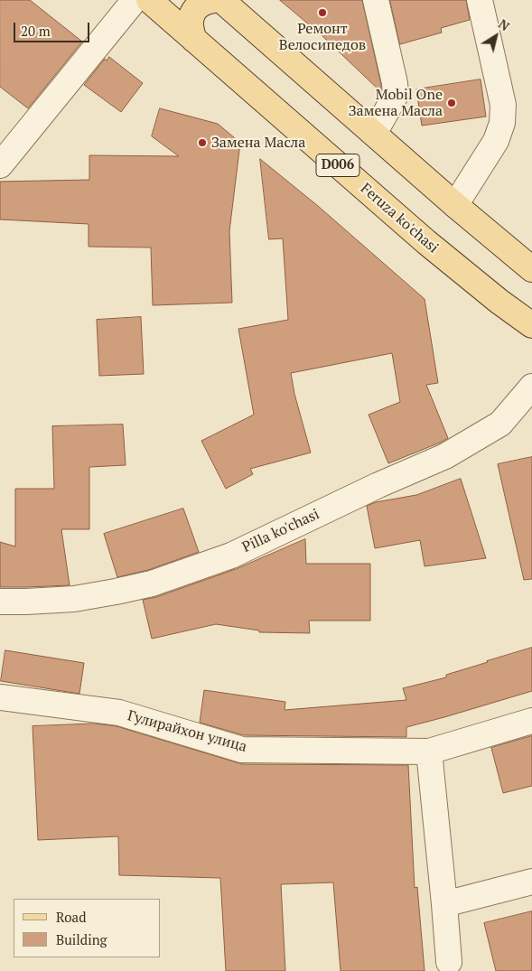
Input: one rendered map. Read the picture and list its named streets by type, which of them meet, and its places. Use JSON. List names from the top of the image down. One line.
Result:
{"streets":{"main road":["D006","Feruza ko'chasi"],"street":["Pilla ko'chasi","Гулирайхон улица"]},"places":["Ремонт Велосипедов","Mobil One Замена Масла","Замена Масла"],"legend":["Road","Building"],"scale_bar":"20 m","north":"top right"}
